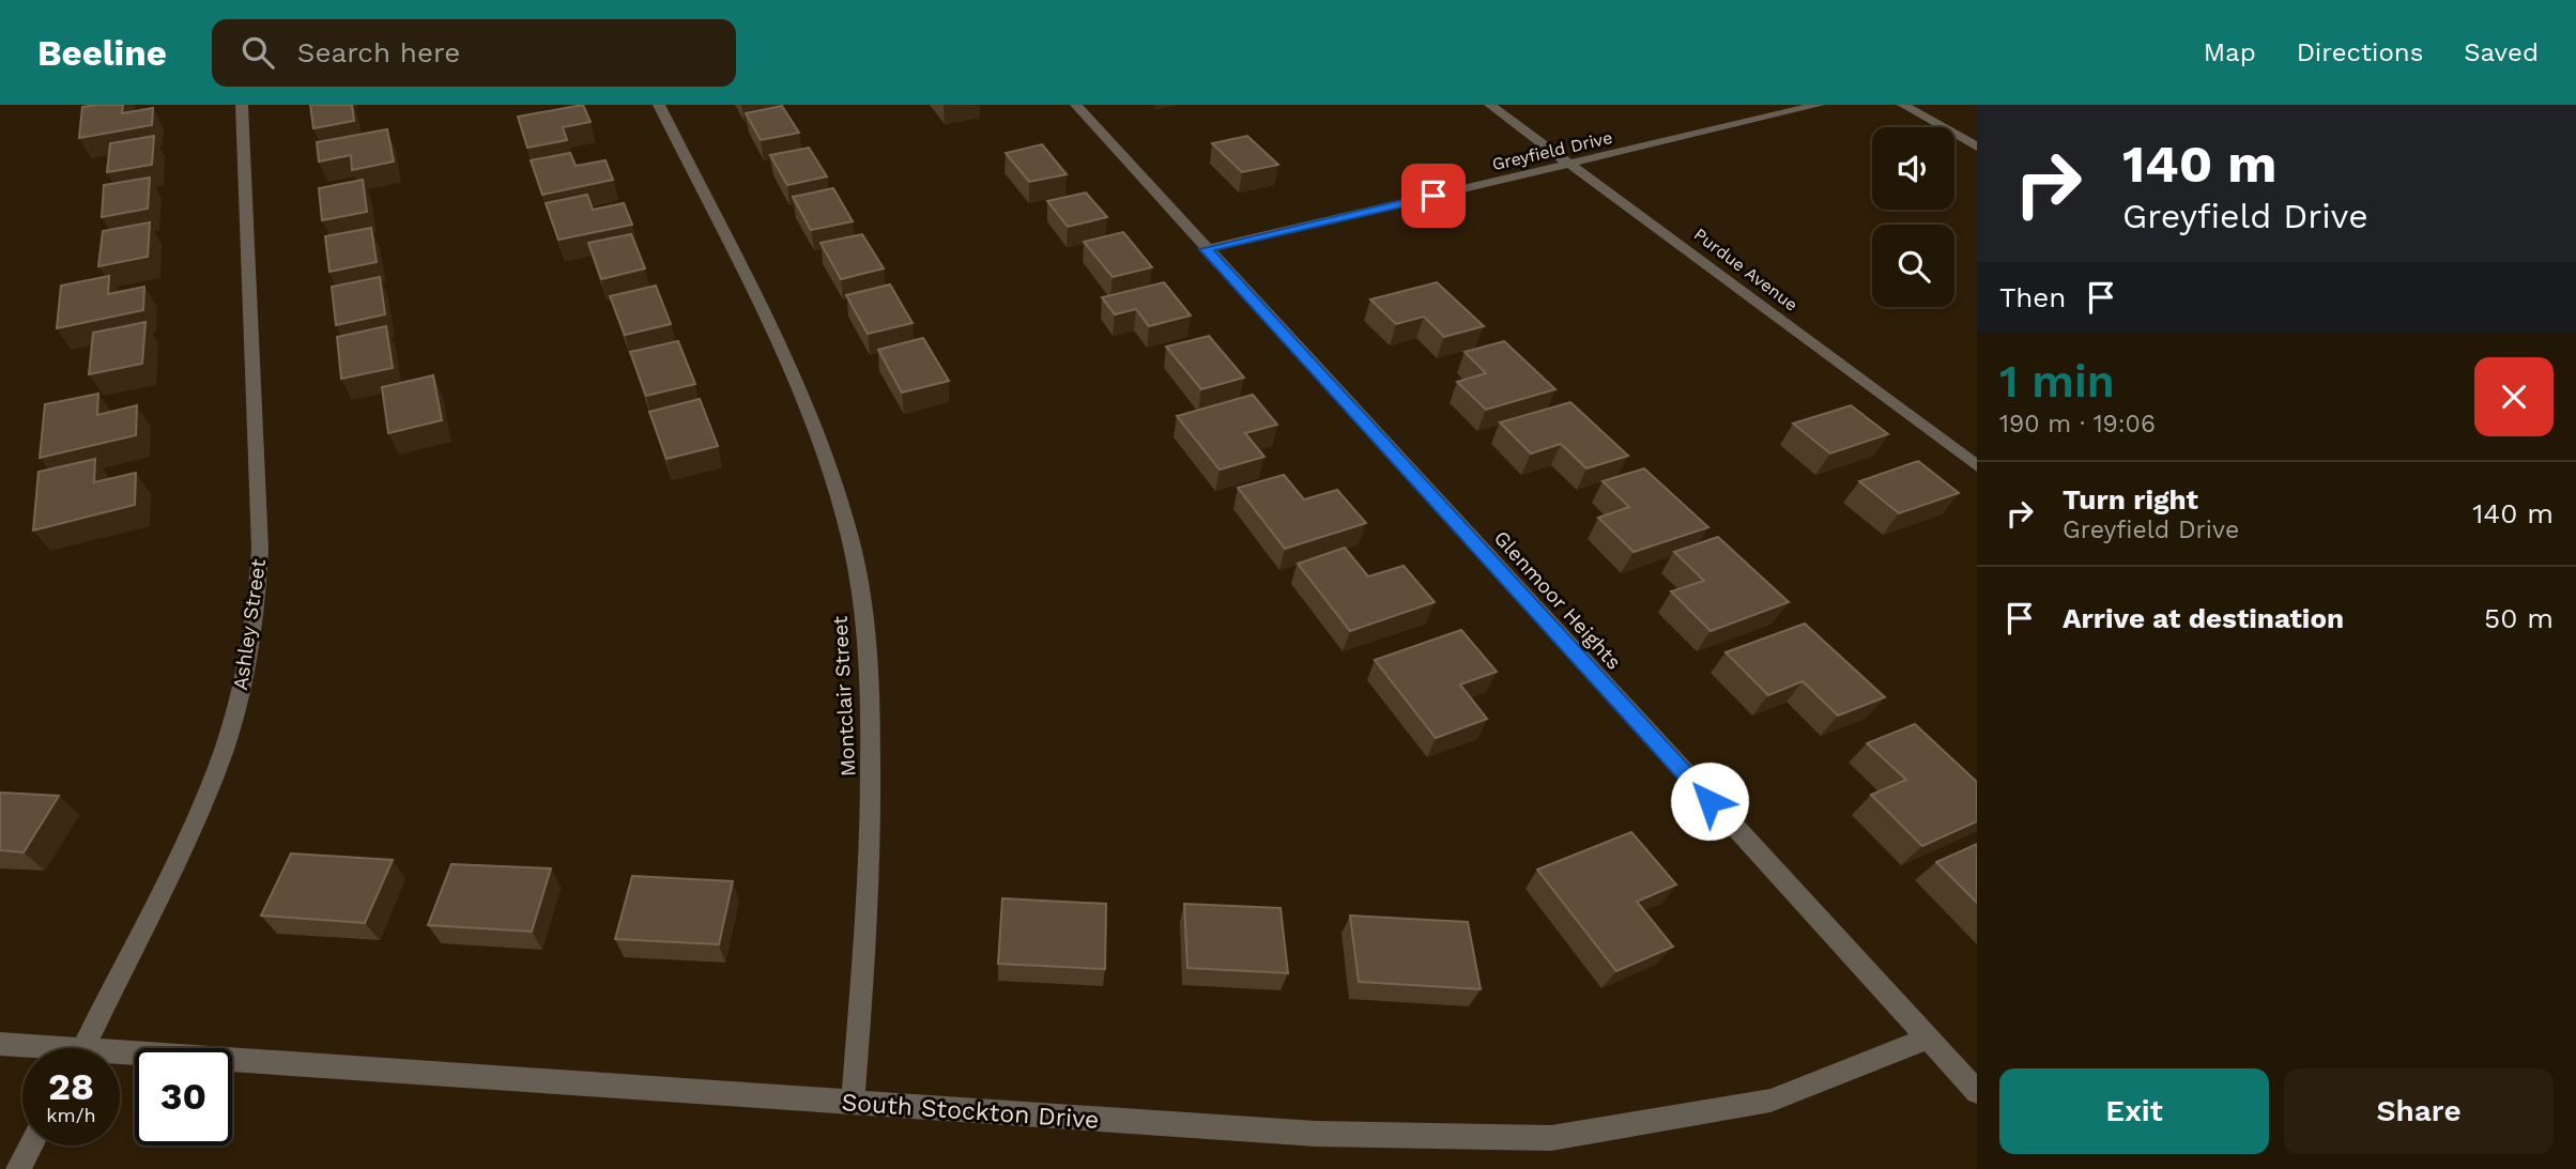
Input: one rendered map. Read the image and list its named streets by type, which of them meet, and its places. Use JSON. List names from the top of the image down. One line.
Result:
{"streets":{"street":["Greyfield Drive","Purdue Avenue","Glenmoor Heights","Ashley Street","Montclair Street","South Stockton Drive"]},"crossings":[["Greyfield Drive","Purdue Avenue"],["Greyfield Drive","Glenmoor Heights"],["Glenmoor Heights","South Stockton Drive"],["Montclair Street","South Stockton Drive"]],"page":{"header":"Beeline","search":"Search here","nav":["Map","Directions","Saved"],"turn":["140 m","Greyfield Drive"],"then":"Then","heading":["1 min","190 m · 19:06"],"list":[{"name":"Turn right","note":"Greyfield Drive","value":"140 m"},{"name":"Arrive at destination","value":"50 m"}],"speed":"28 km/h","limit":"30","buttons":["Exit","Share"]}}
